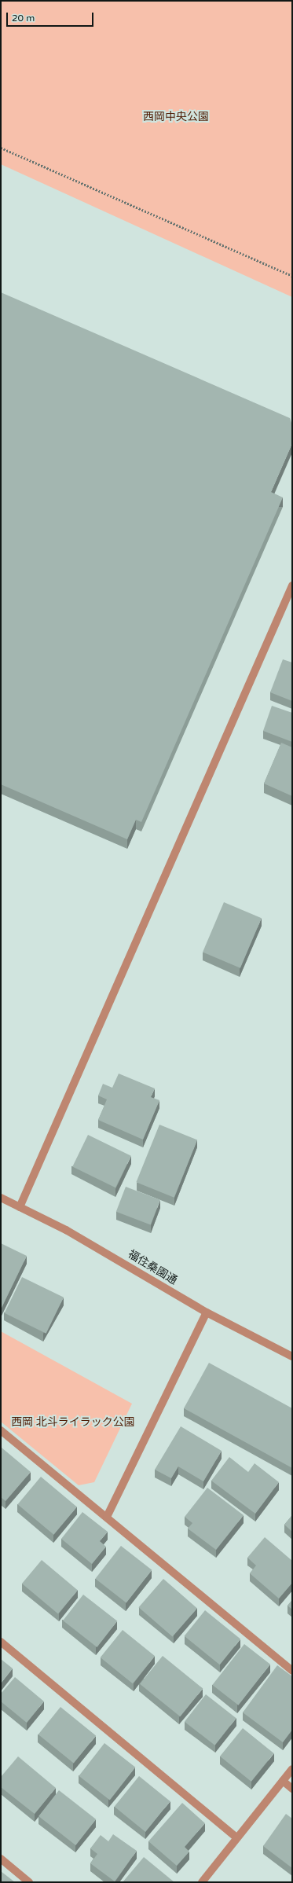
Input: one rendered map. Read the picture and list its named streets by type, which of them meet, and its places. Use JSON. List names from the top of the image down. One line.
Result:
{"streets":{"street":["福住桑園通"]},"parks":["西岡中央公園","西岡 北斗ライラック公園"],"scale_bar":"20 m"}
